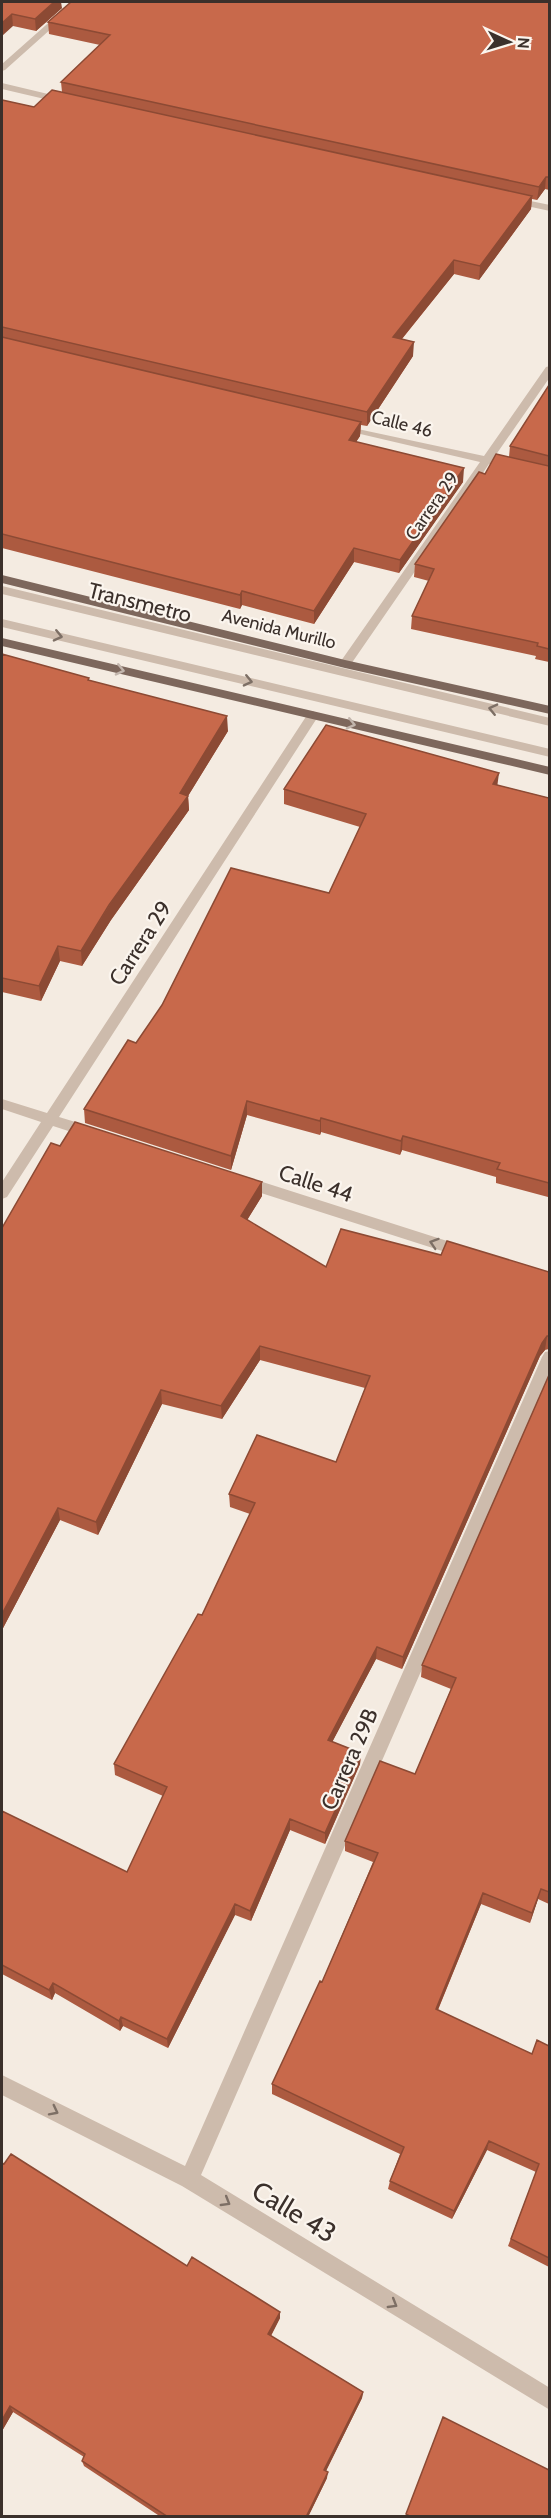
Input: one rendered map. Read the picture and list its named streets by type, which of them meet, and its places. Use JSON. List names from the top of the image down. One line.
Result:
{"streets":{"main road":["Avenida Murillo"],"street":["Calle 46","Carrera 29","Transmetro","Calle 44","Carrera 29B","Calle 43"]},"crossings":[["Calle 46","Carrera 29"],["Carrera 29","Avenida Murillo"],["Carrera 29B","Calle 43"]],"one_way":["Calle 44","Calle 43"],"north":"right"}
